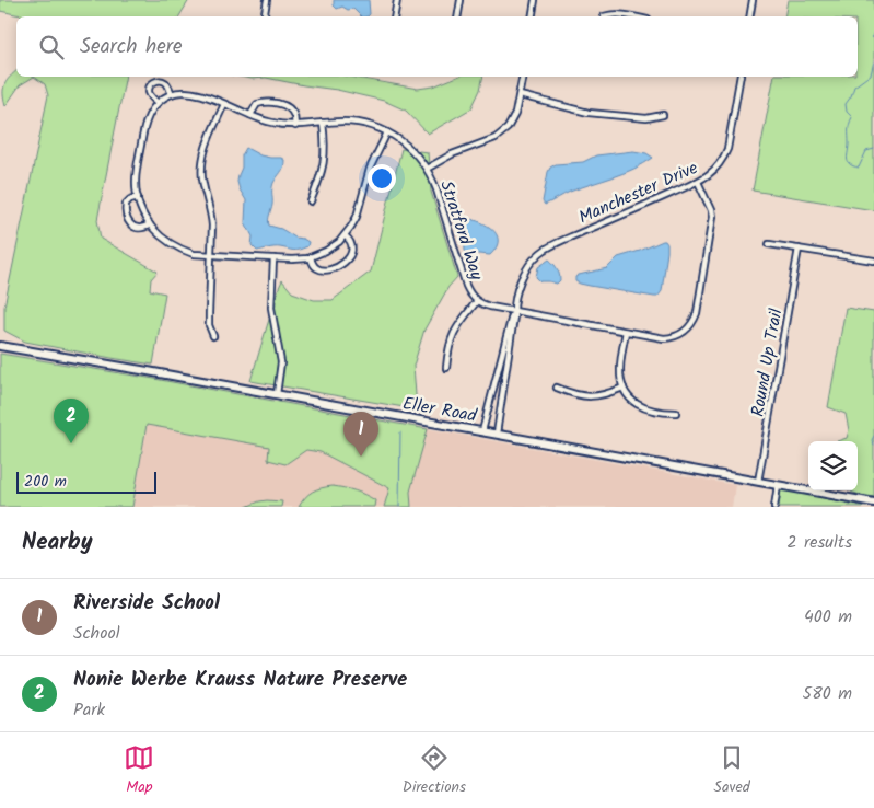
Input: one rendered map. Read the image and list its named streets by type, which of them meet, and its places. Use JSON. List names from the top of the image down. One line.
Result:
{"streets":{"street":["Manchester Drive","Stratford Way","Round Up Trail","Eller Road"]},"crossings":[["Manchester Drive","Stratford Way"],["Manchester Drive","Eller Road"],["Round Up Trail","Eller Road"]],"scale_bar":"200 m","page":{"search":"Search here","pins":["2","1"],"scale":"200 m","heading":["Nearby","2 results"],"list":[{"mark":"1","name":"Riverside School","note":"School","value":"400 m"},{"mark":"2","name":"Nonie Werbe Krauss Nature Preserve","note":"Park","value":"580 m"}],"nav":["Map","Directions","Saved"]}}
